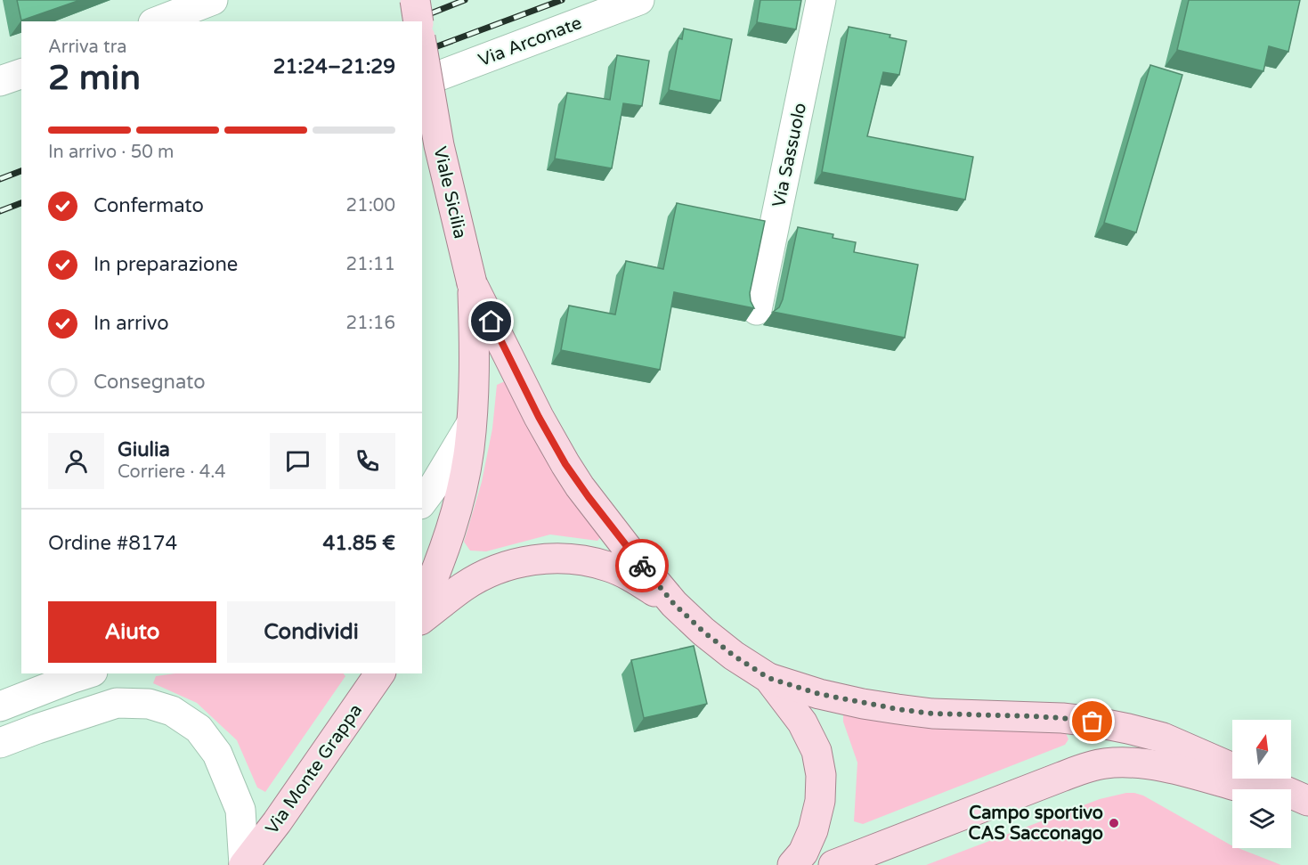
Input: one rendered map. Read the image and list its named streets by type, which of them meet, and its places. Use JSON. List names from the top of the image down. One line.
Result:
{"streets":{"main road":["Viale Sicilia","Via Monte Grappa"],"street":["Via Arconate","Via Sassuolo"]},"places":["Campo sportivo CAS Sacconago"],"north":"top","page":{"heading":["2 min","Arriva tra","21:24–21:29"],"panel":["Giulia","Corriere · 4.4","Ordine #8174","41.85 €"],"bar":"In arrivo · 50 m","list":[["Confermato","21:00"],["In preparazione","21:11"],["In arrivo","21:16"],"Consegnato"],"buttons":["Aiuto","Condividi"]}}
